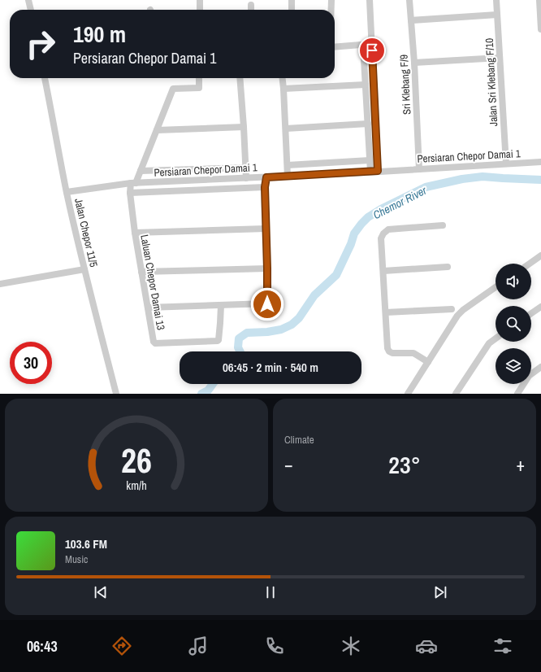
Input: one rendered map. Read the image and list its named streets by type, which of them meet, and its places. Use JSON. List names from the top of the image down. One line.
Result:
{"streets":{"street":["Jalan Sri Klebang F/10","Sri Klebang F/9","Persiaran Chepor Damai 1","Jalan Chepor 11/5","Laluan Chepor Damai 13"]},"crossings":[["Jalan Sri Klebang F/10","Persiaran Chepor Damai 1"],["Sri Klebang F/9","Persiaran Chepor Damai 1"],["Persiaran Chepor Damai 1","Jalan Chepor 11/5"],["Persiaran Chepor Damai 1","Laluan Chepor Damai 13"]],"water":["Chemor River"],"page":{"turn":["190 m","Persiaran Chepor Damai 1"],"limit":"30","trip":"06:45 · 2 min · 540 m","tile":"Climate","heat":["−","23°","+"],"song":["103.6 FM","Music"],"tabs":"06:43","gauge":["26","km/h"]}}
